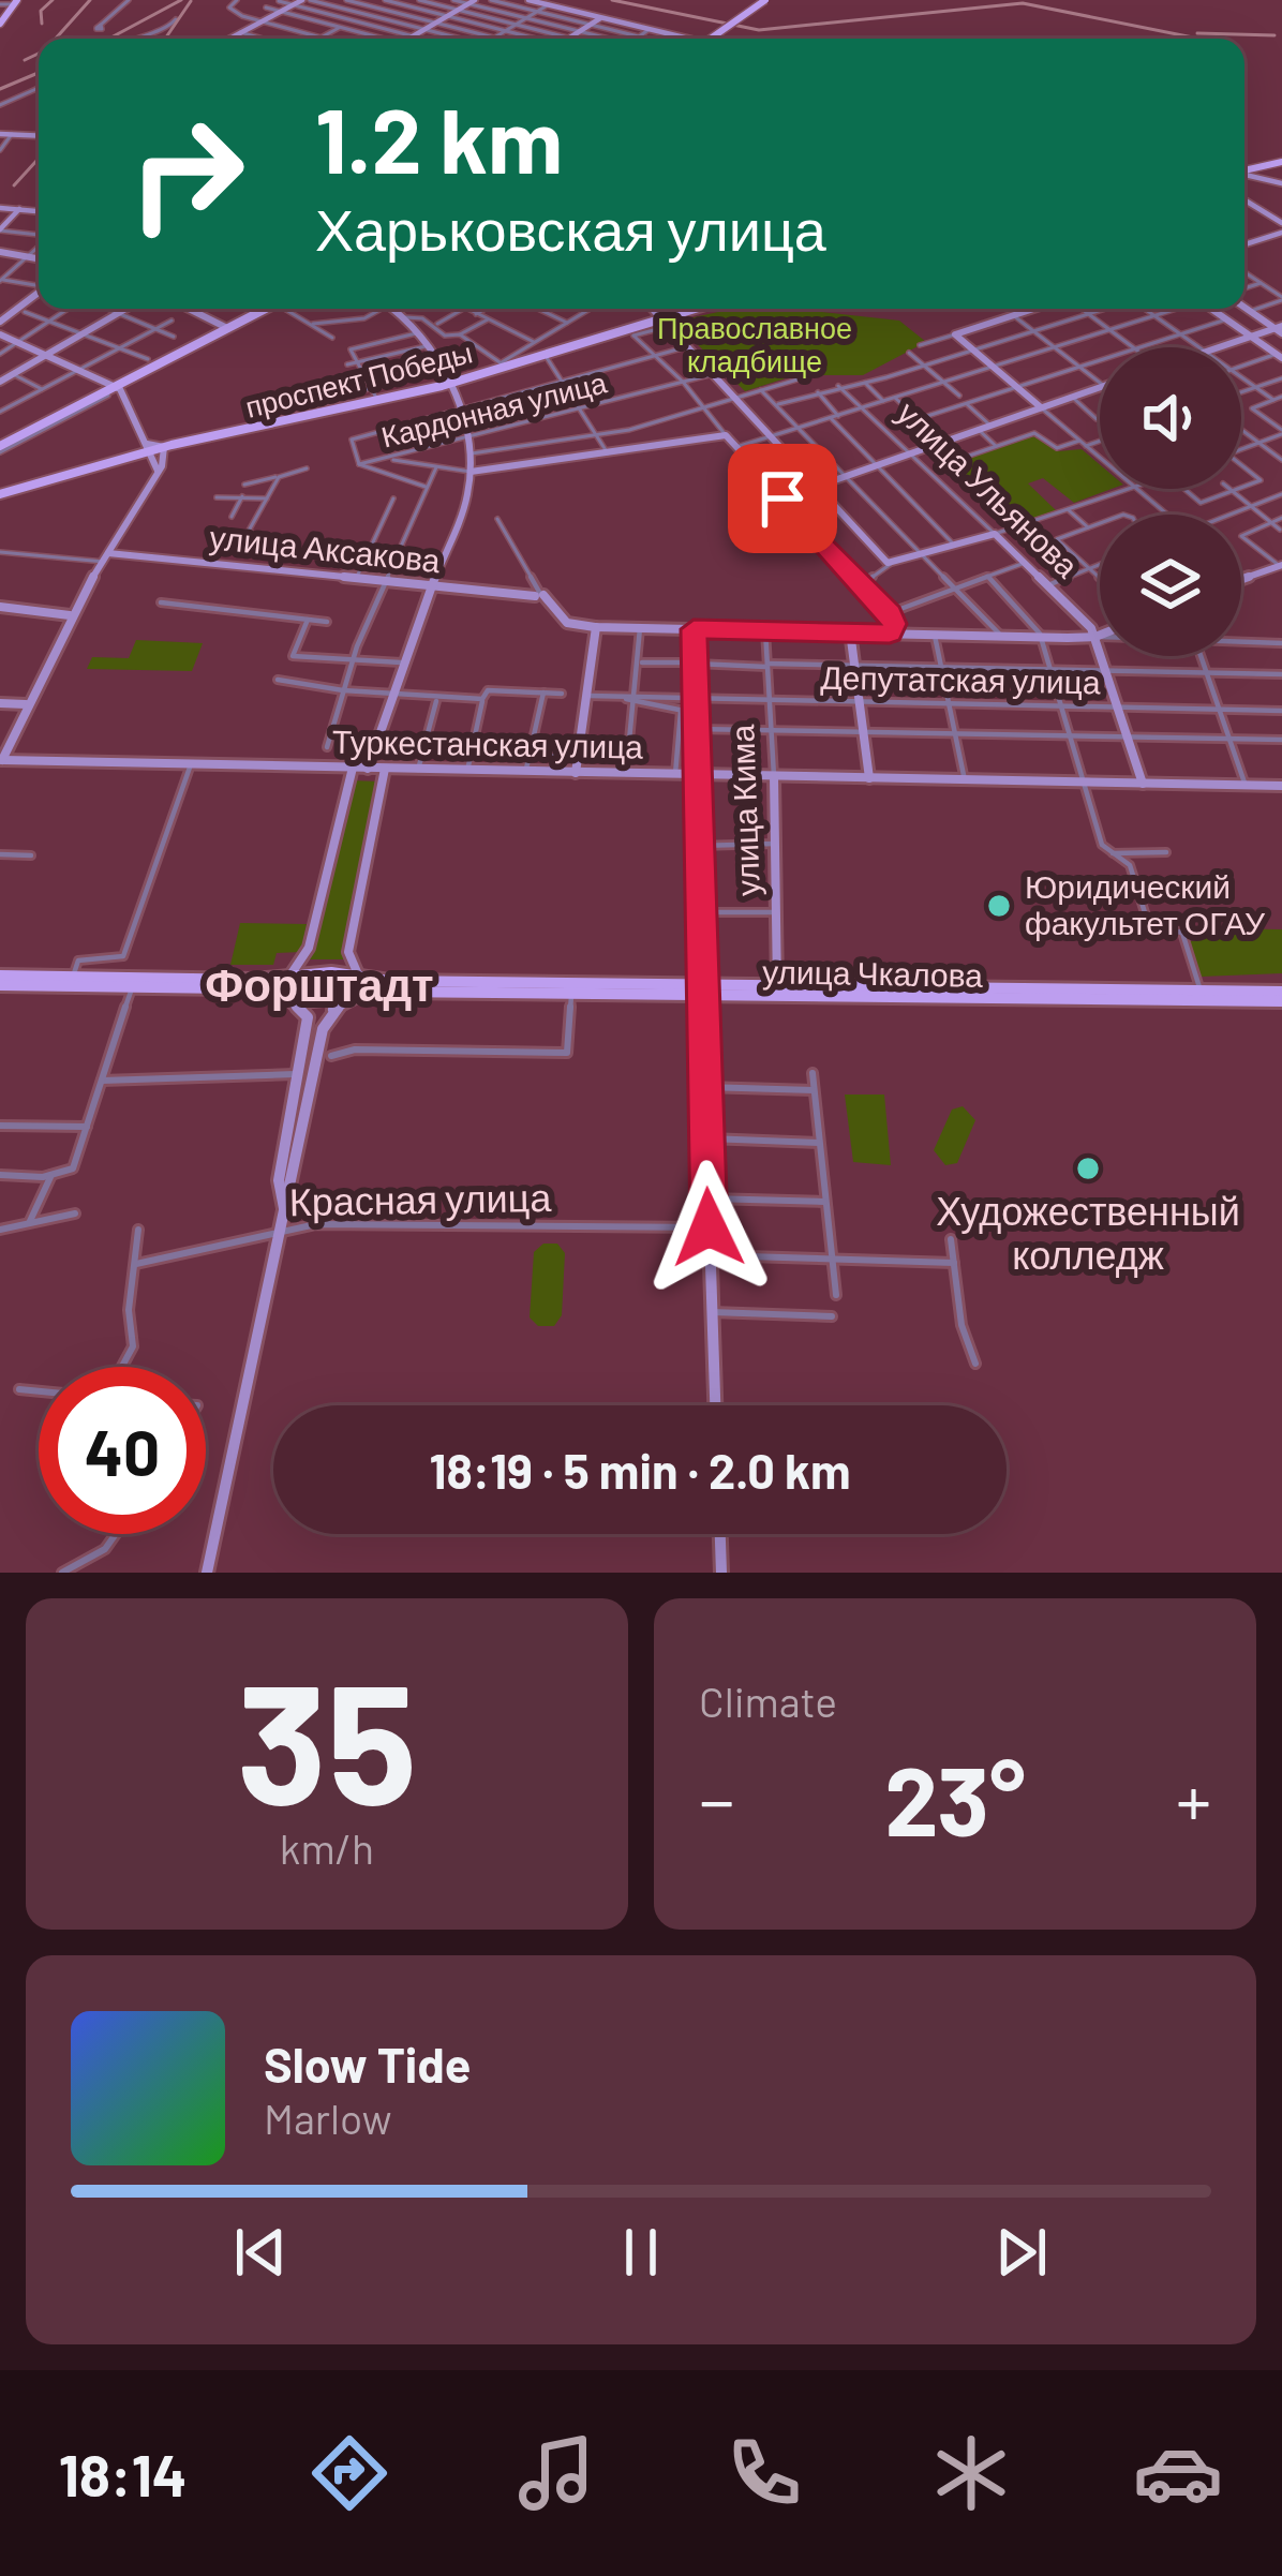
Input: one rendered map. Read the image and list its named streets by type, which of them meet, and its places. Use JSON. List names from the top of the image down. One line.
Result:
{"streets":{"main road":["проспект Победы","улица Ульянова","улица Аксакова","Туркестанская улица","улица Кима","улица Чкалова"],"street":["Кардонная улица","Депутатская улица","Красная улица"]},"crossings":[["улица Ульянова","Депутатская улица"],["улица Ульянова","Туркестанская улица"],["Депутатская улица","улица Кима"],["Туркестанская улица","улица Кима"],["улица Кима","улица Чкалова"]],"districts":["Форштадт"],"parks":["Православное кладбище"],"places":["Юридический факультет ОГАУ","Художественный колледж"],"page":{"turn":["1.2 km","Харьковская улица"],"limit":"40","trip":"18:19 · 5 min · 2.0 km","tile":[["35","km/h"],"Climate"],"heat":["−","23°","+"],"song":["Slow Tide","Marlow"],"tabs":"18:14"}}
